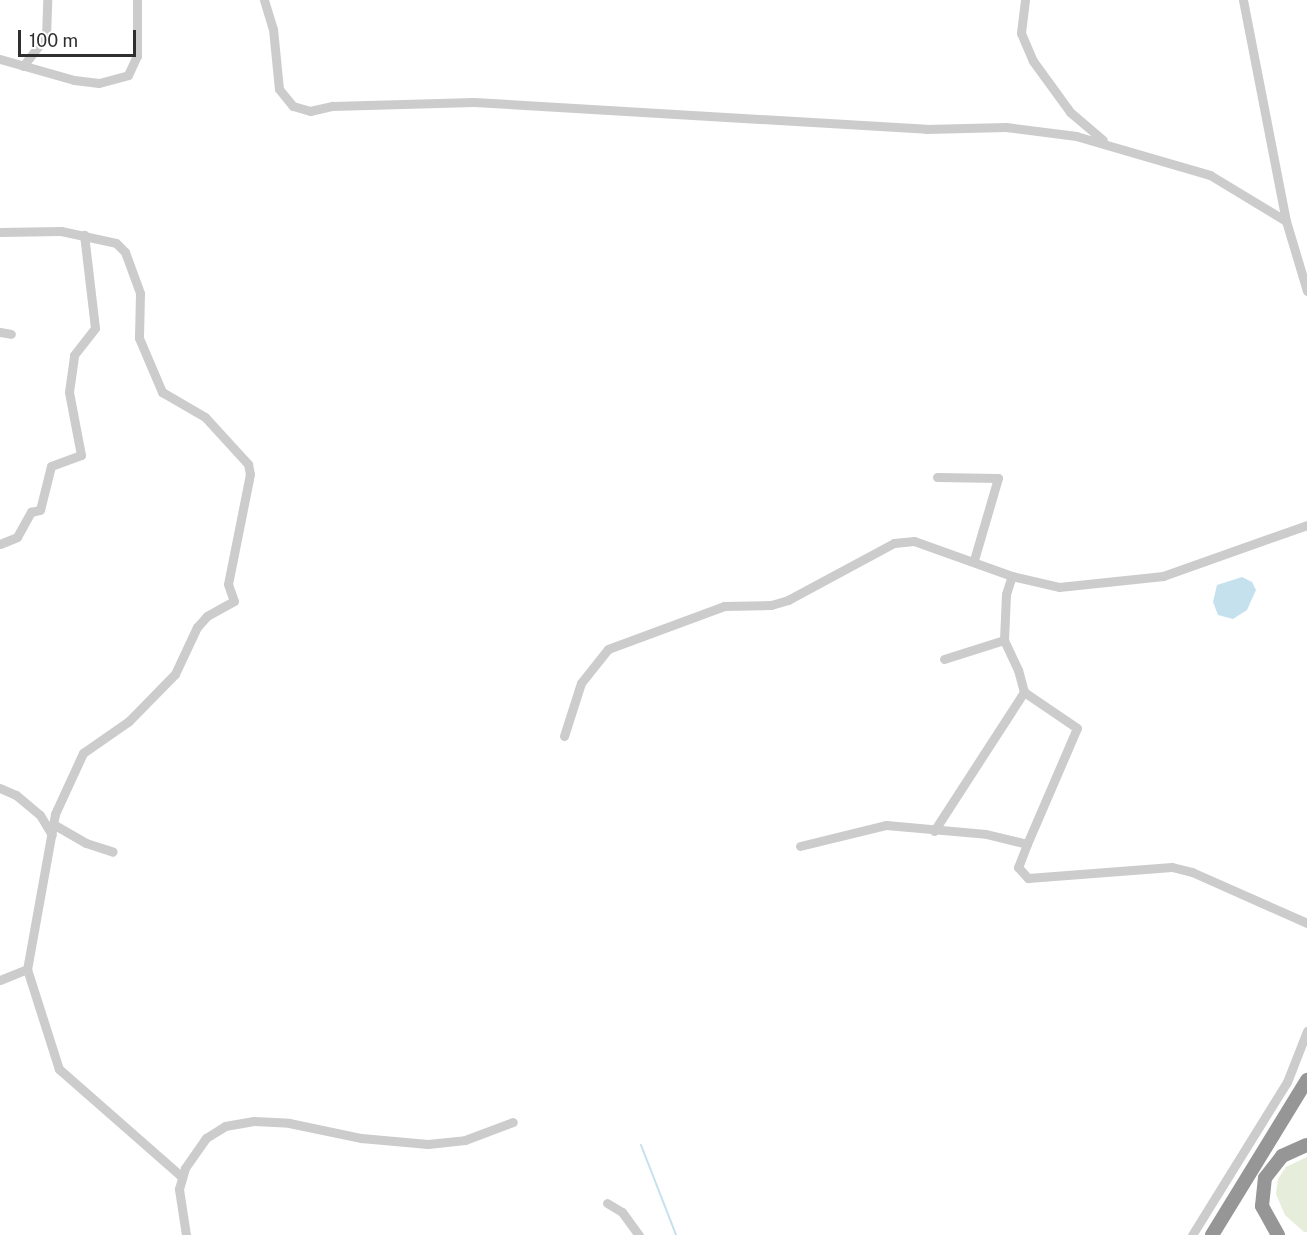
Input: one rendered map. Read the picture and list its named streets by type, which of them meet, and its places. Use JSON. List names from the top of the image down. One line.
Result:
{"scale_bar":"100 m"}
